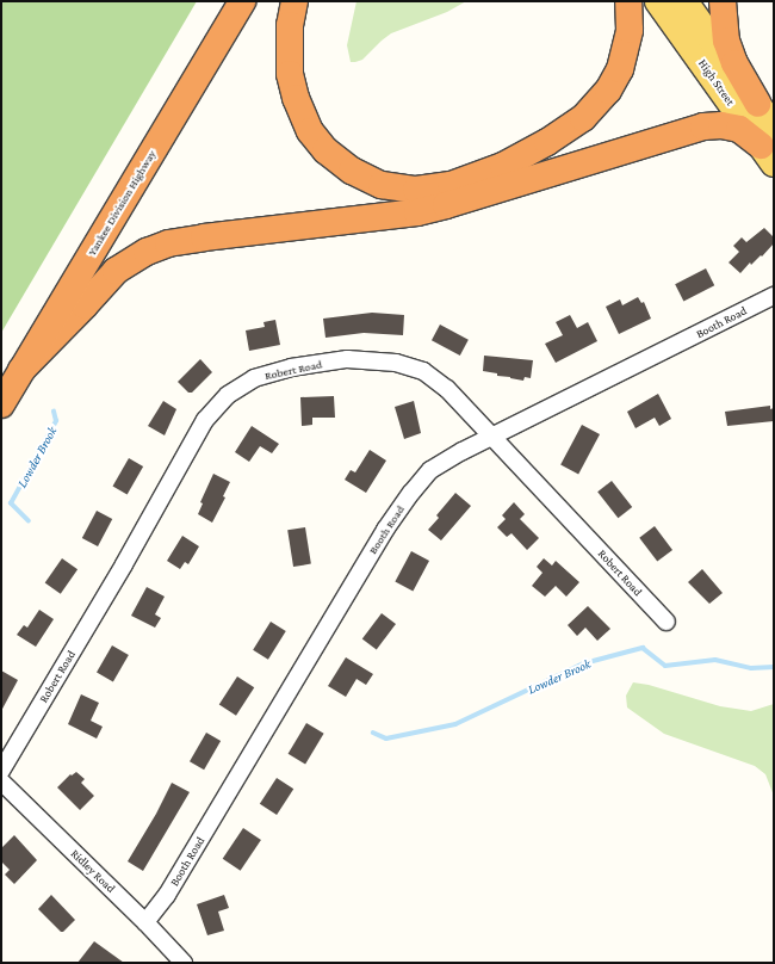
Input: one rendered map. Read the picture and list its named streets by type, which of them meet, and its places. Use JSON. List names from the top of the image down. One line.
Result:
{"streets":{"highway":["Yankee Division Highway"],"main road":["High Street"],"street":["Booth Road","Robert Road","Ridley Road"]},"crossings":[["Booth Road","Robert Road"],["Booth Road","Ridley Road"]],"water":["Lowder Brook"]}
